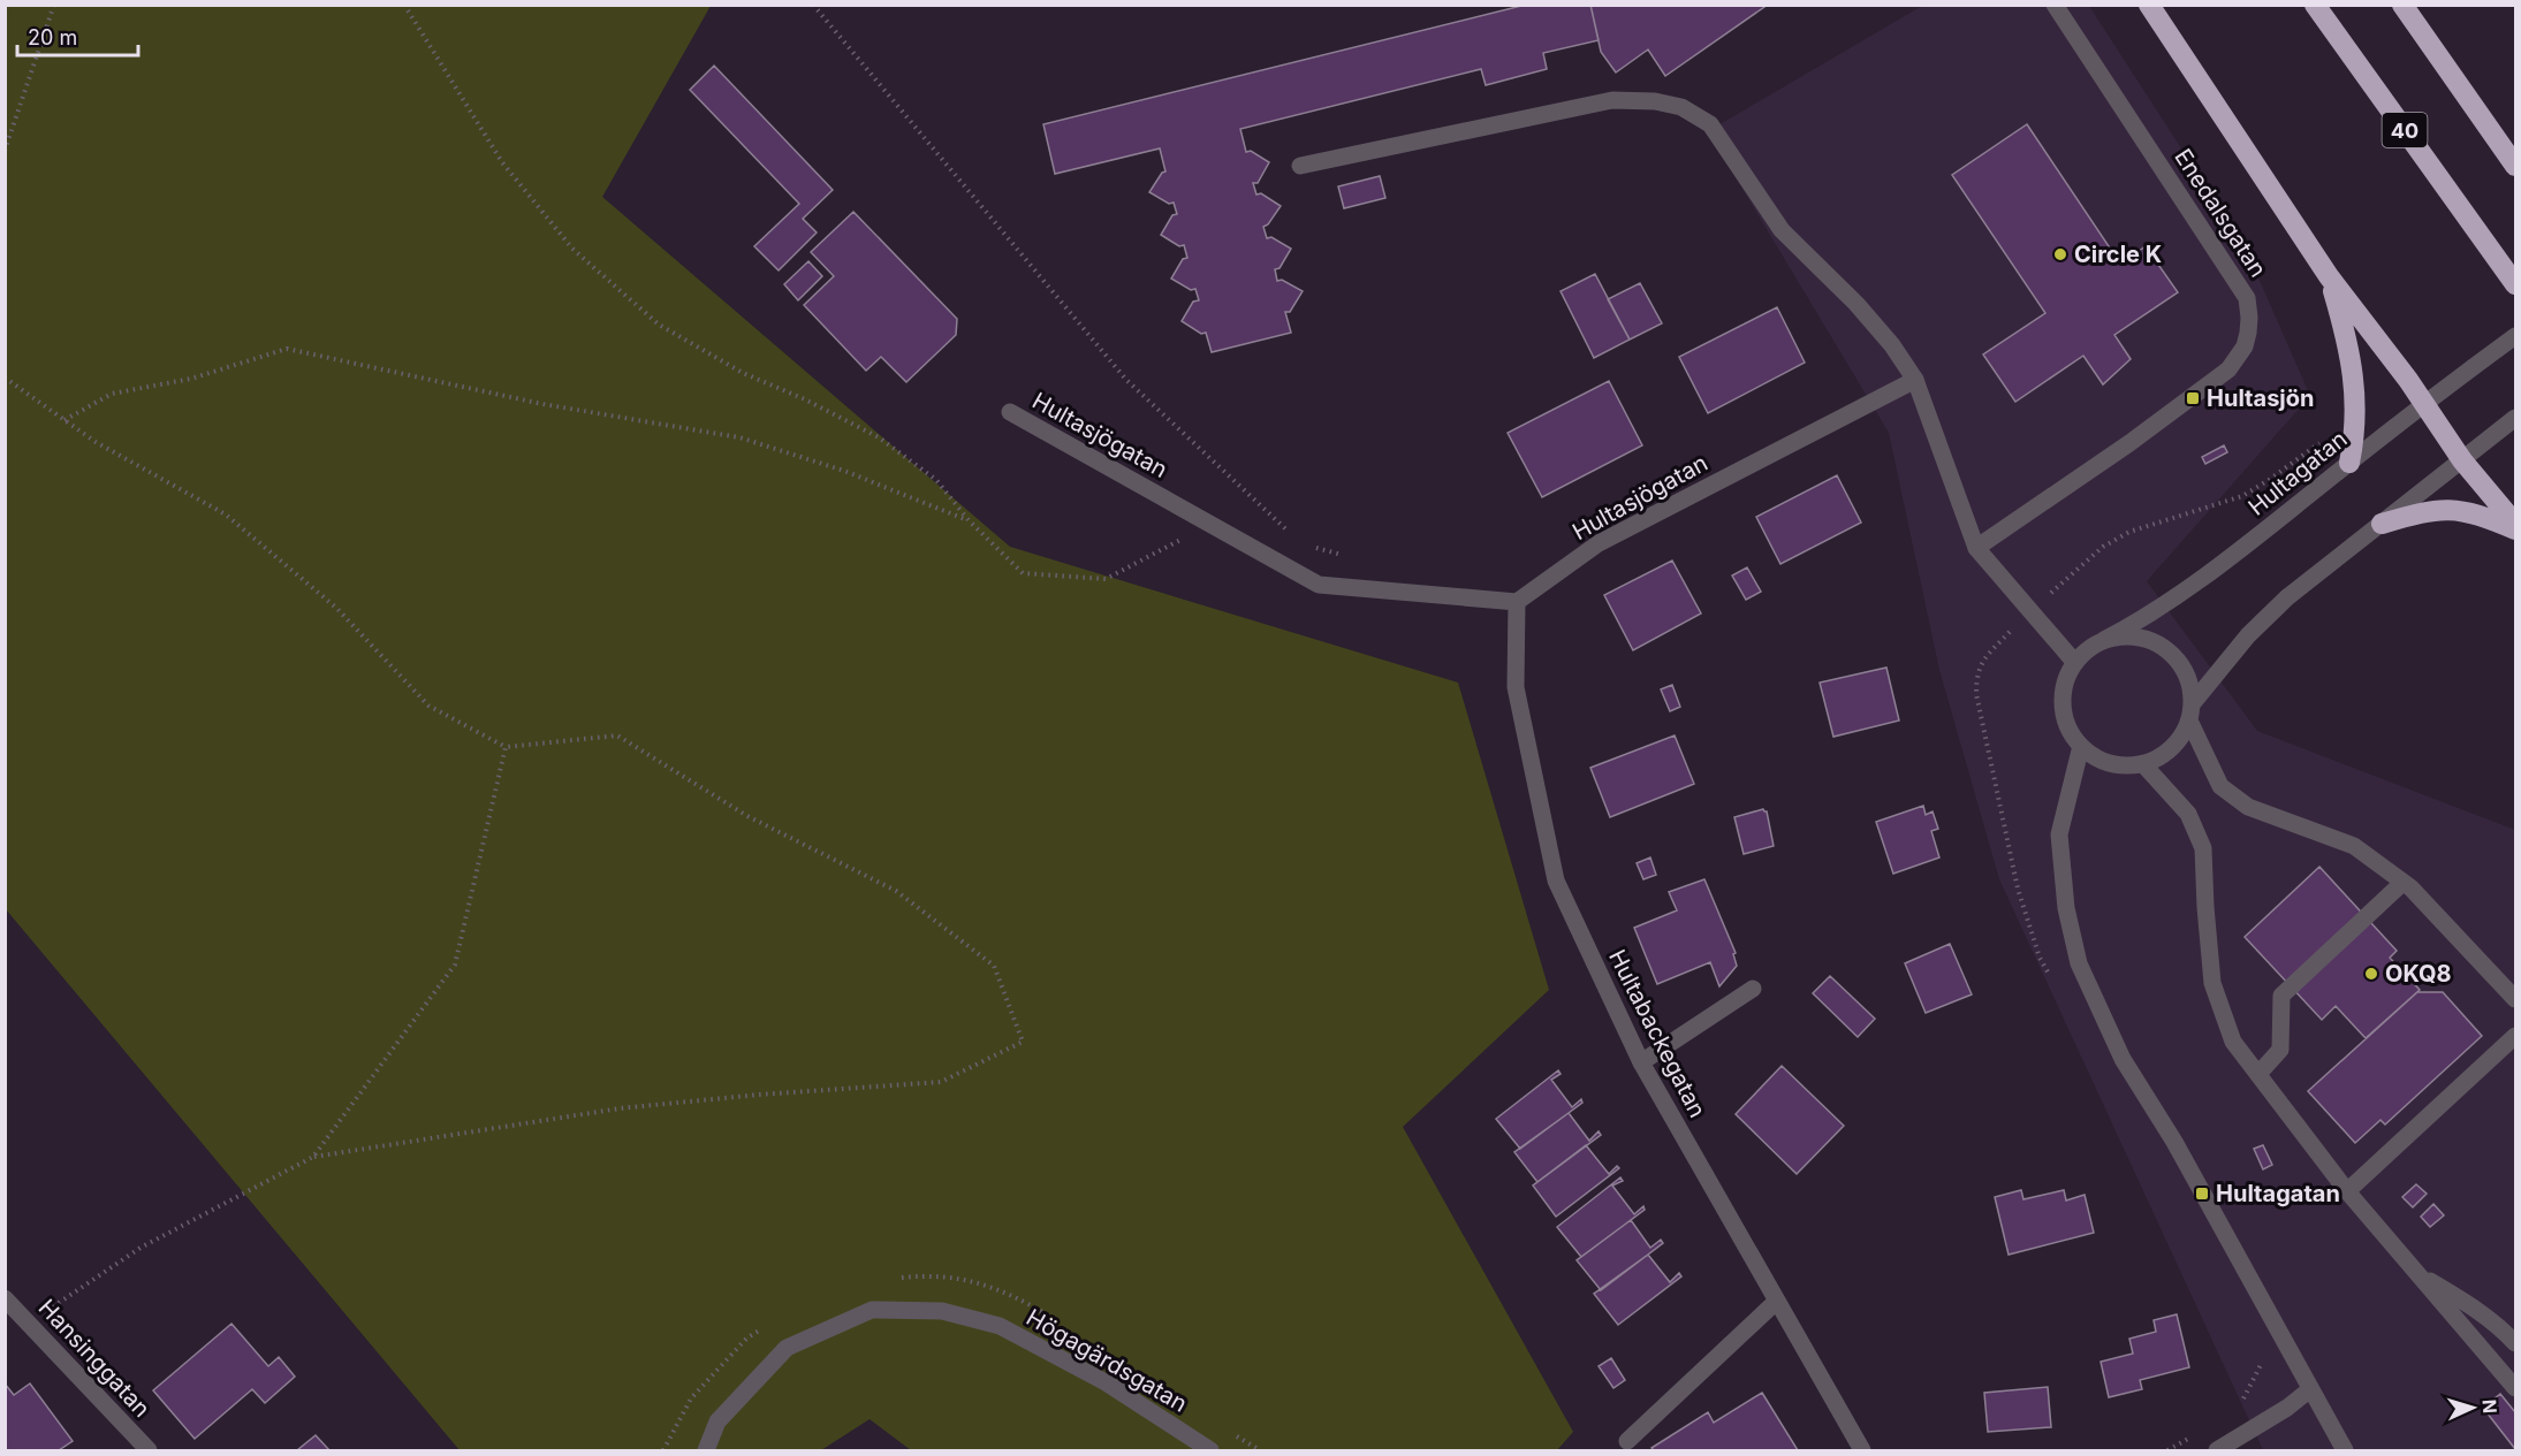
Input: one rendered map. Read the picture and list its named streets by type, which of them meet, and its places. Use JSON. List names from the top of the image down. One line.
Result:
{"streets":{"highway":["40"],"street":["Enedalsgatan","Hultasjögatan","Hultagatan","Hultabackegatan","Hansinggatan","Högagärdsgatan"]},"crossings":[["Hultasjögatan","Hultabackegatan"]],"places":{"other":["Circle K","OKQ8"],"transit":["Hultasjön","Hultagatan"]},"scale_bar":"20 m","north":"right"}
